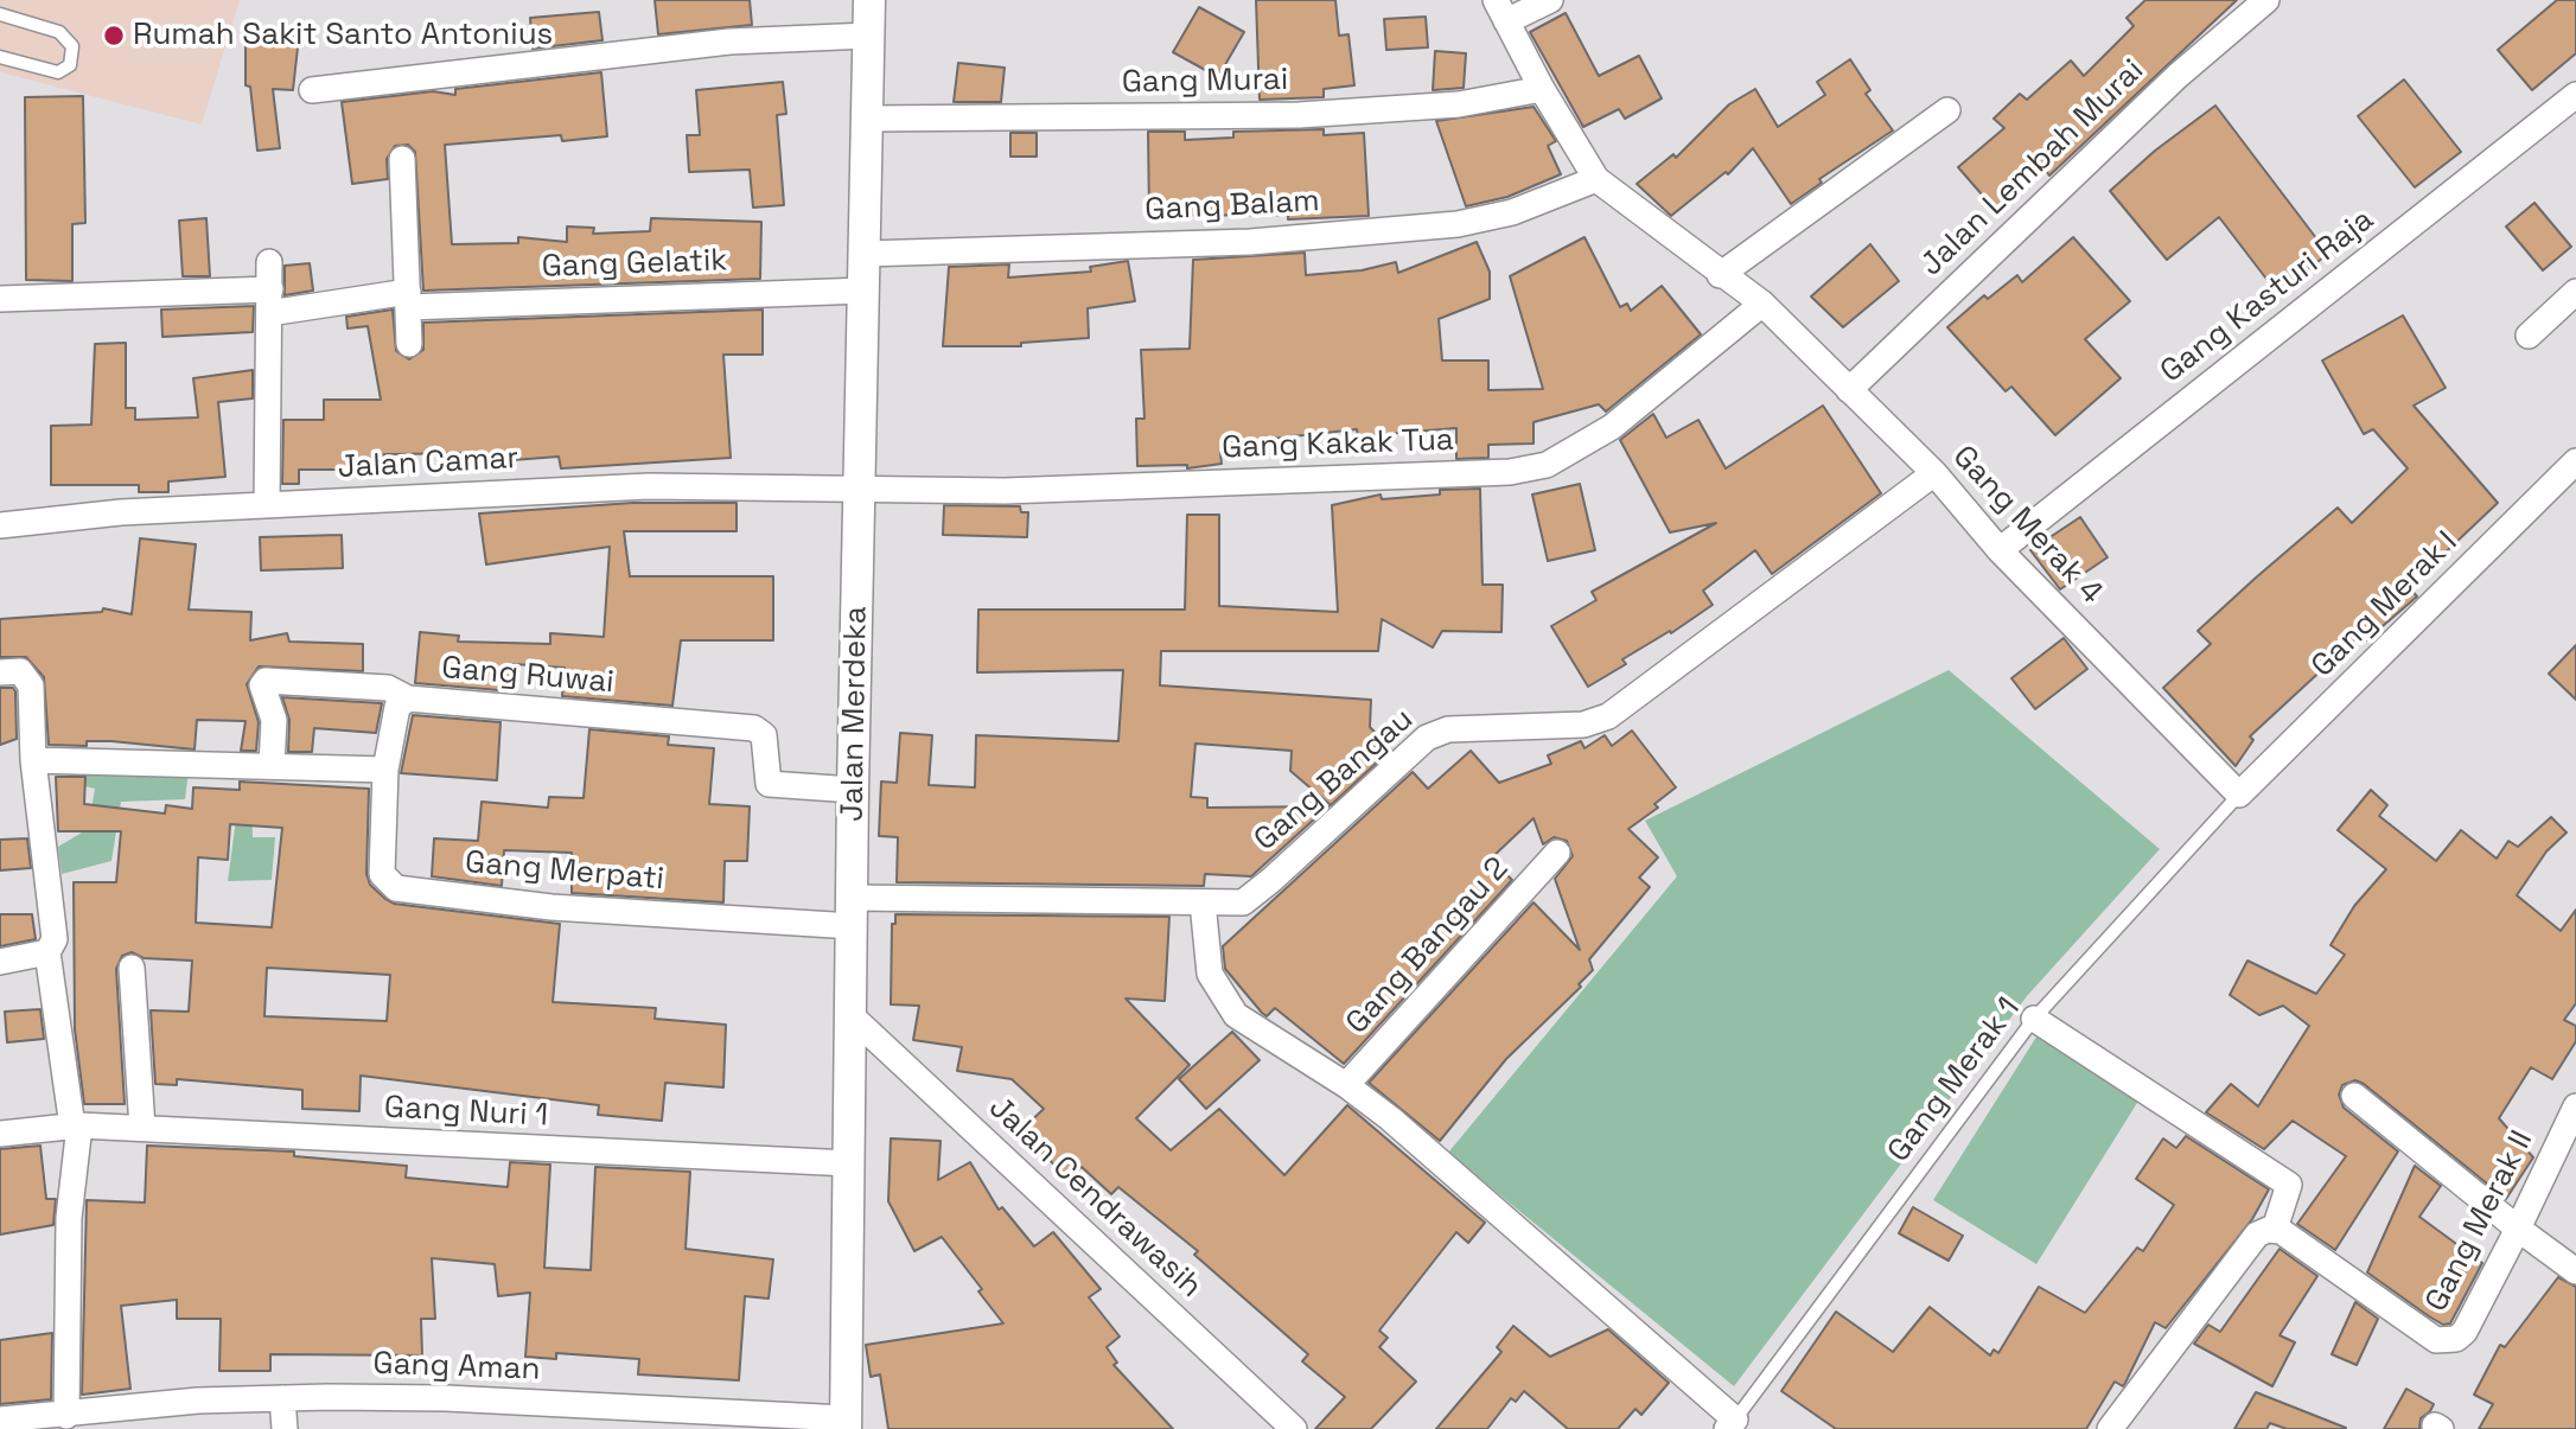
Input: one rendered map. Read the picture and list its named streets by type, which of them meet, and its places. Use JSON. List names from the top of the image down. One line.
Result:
{"streets":{"street":["Gang Murai","Jalan Lembah Murai","Gang Balam","Gang Gelatik","Gang Kasturi Raja","Gang Kakak Tua","Jalan Camar","Gang Merak 4","Gang Merak I","Gang Ruwai","Jalan Merdeka","Gang Bangau","Gang Merpati","Gang Bangau 2","Gang Nuri 1","Jalan Cendrawasih","Gang Merak II","Gang Aman"],"lane":["Gang Merak 1"]},"crossings":[["Gang Murai","Jalan Merdeka"],["Jalan Lembah Murai","Gang Merak 4"],["Gang Balam","Gang Merak 4"],["Gang Balam","Jalan Merdeka"],["Gang Gelatik","Jalan Merdeka"],["Gang Kasturi Raja","Gang Merak 4"],["Gang Kakak Tua","Jalan Camar"],["Gang Kakak Tua","Gang Merak 4"],["Gang Kakak Tua","Jalan Merdeka"],["Jalan Camar","Jalan Merdeka"],["Gang Merak 4","Gang Merak I"],["Gang Merak 4","Gang Bangau"],["Gang Merak 4","Gang Merak 1"],["Gang Merak I","Gang Merak 1"],["Gang Ruwai","Jalan Merdeka"],["Gang Ruwai","Gang Merpati"],["Jalan Merdeka","Gang Bangau"],["Jalan Merdeka","Gang Merpati"],["Jalan Merdeka","Gang Nuri 1"],["Jalan Merdeka","Jalan Cendrawasih"],["Jalan Merdeka","Gang Aman"],["Gang Bangau","Gang Merpati"]],"places":["Rumah Sakit Santo Antonius"]}
